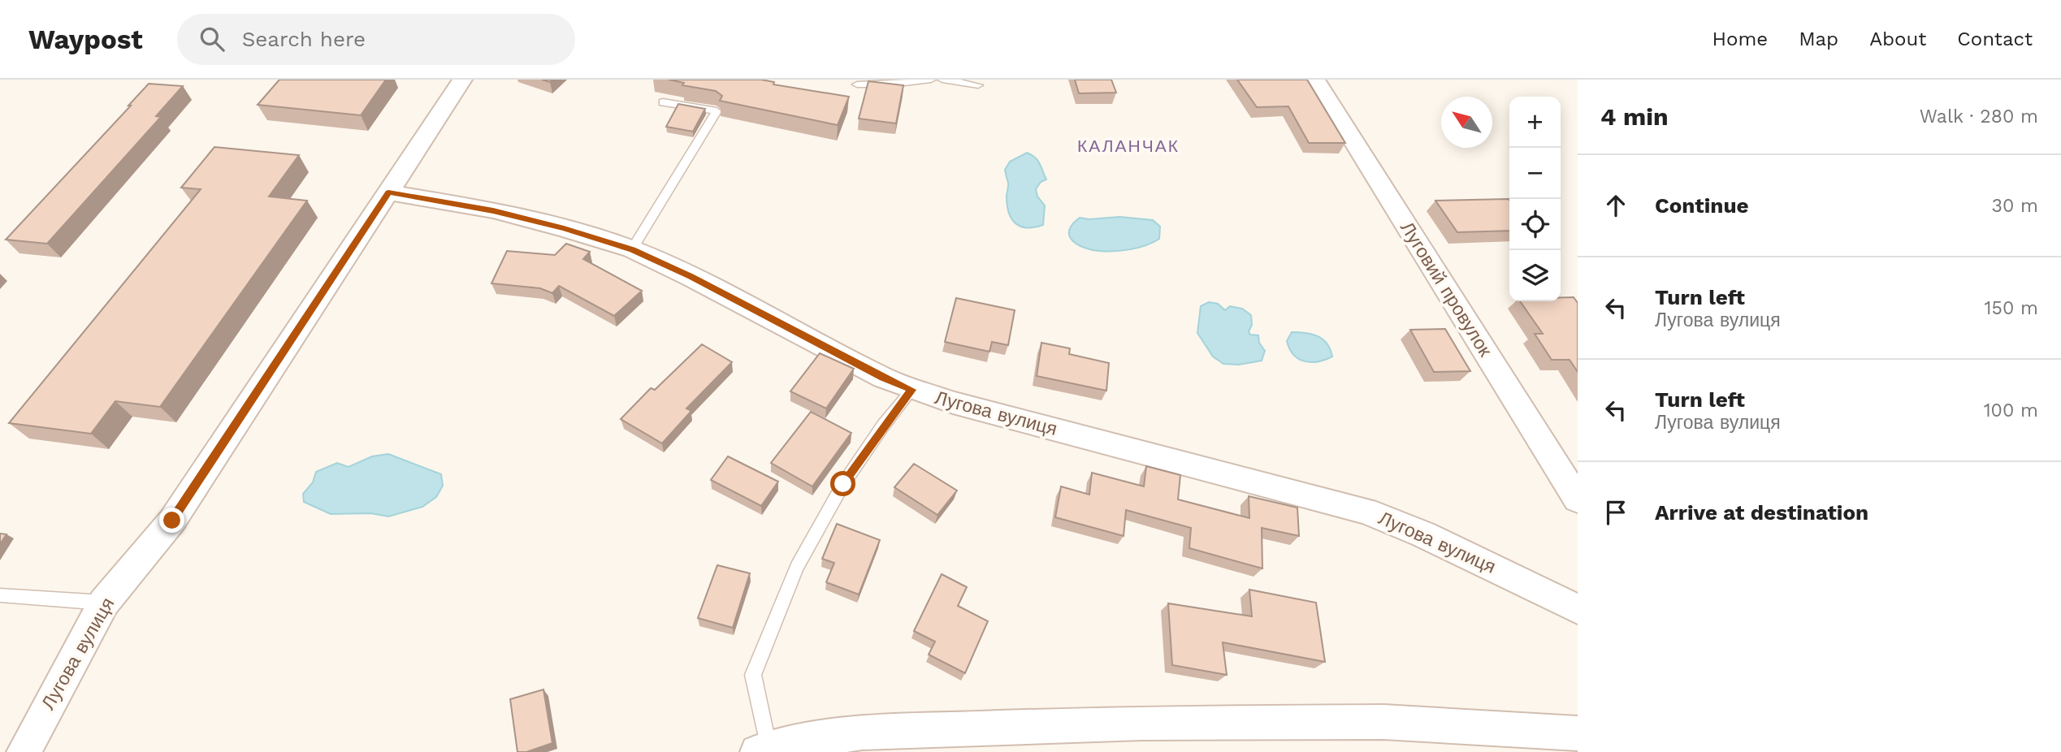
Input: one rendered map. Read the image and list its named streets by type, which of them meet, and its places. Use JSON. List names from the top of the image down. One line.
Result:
{"streets":{"street":["Луговий провулок","Лугова вулиця"]},"districts":["КАЛАНЧАК"],"north":"top left","page":{"header":"Waypost","search":"Search here","nav":["Home","Map","About","Contact"],"heading":["4 min","Walk · 280 m"],"map_buttons":["+","−"],"list":[["Continue","30 m"],["Turn left","Лугова вулиця","150 m"],["Turn left","Лугова вулиця","100 m"],"Arrive at destination"]}}
